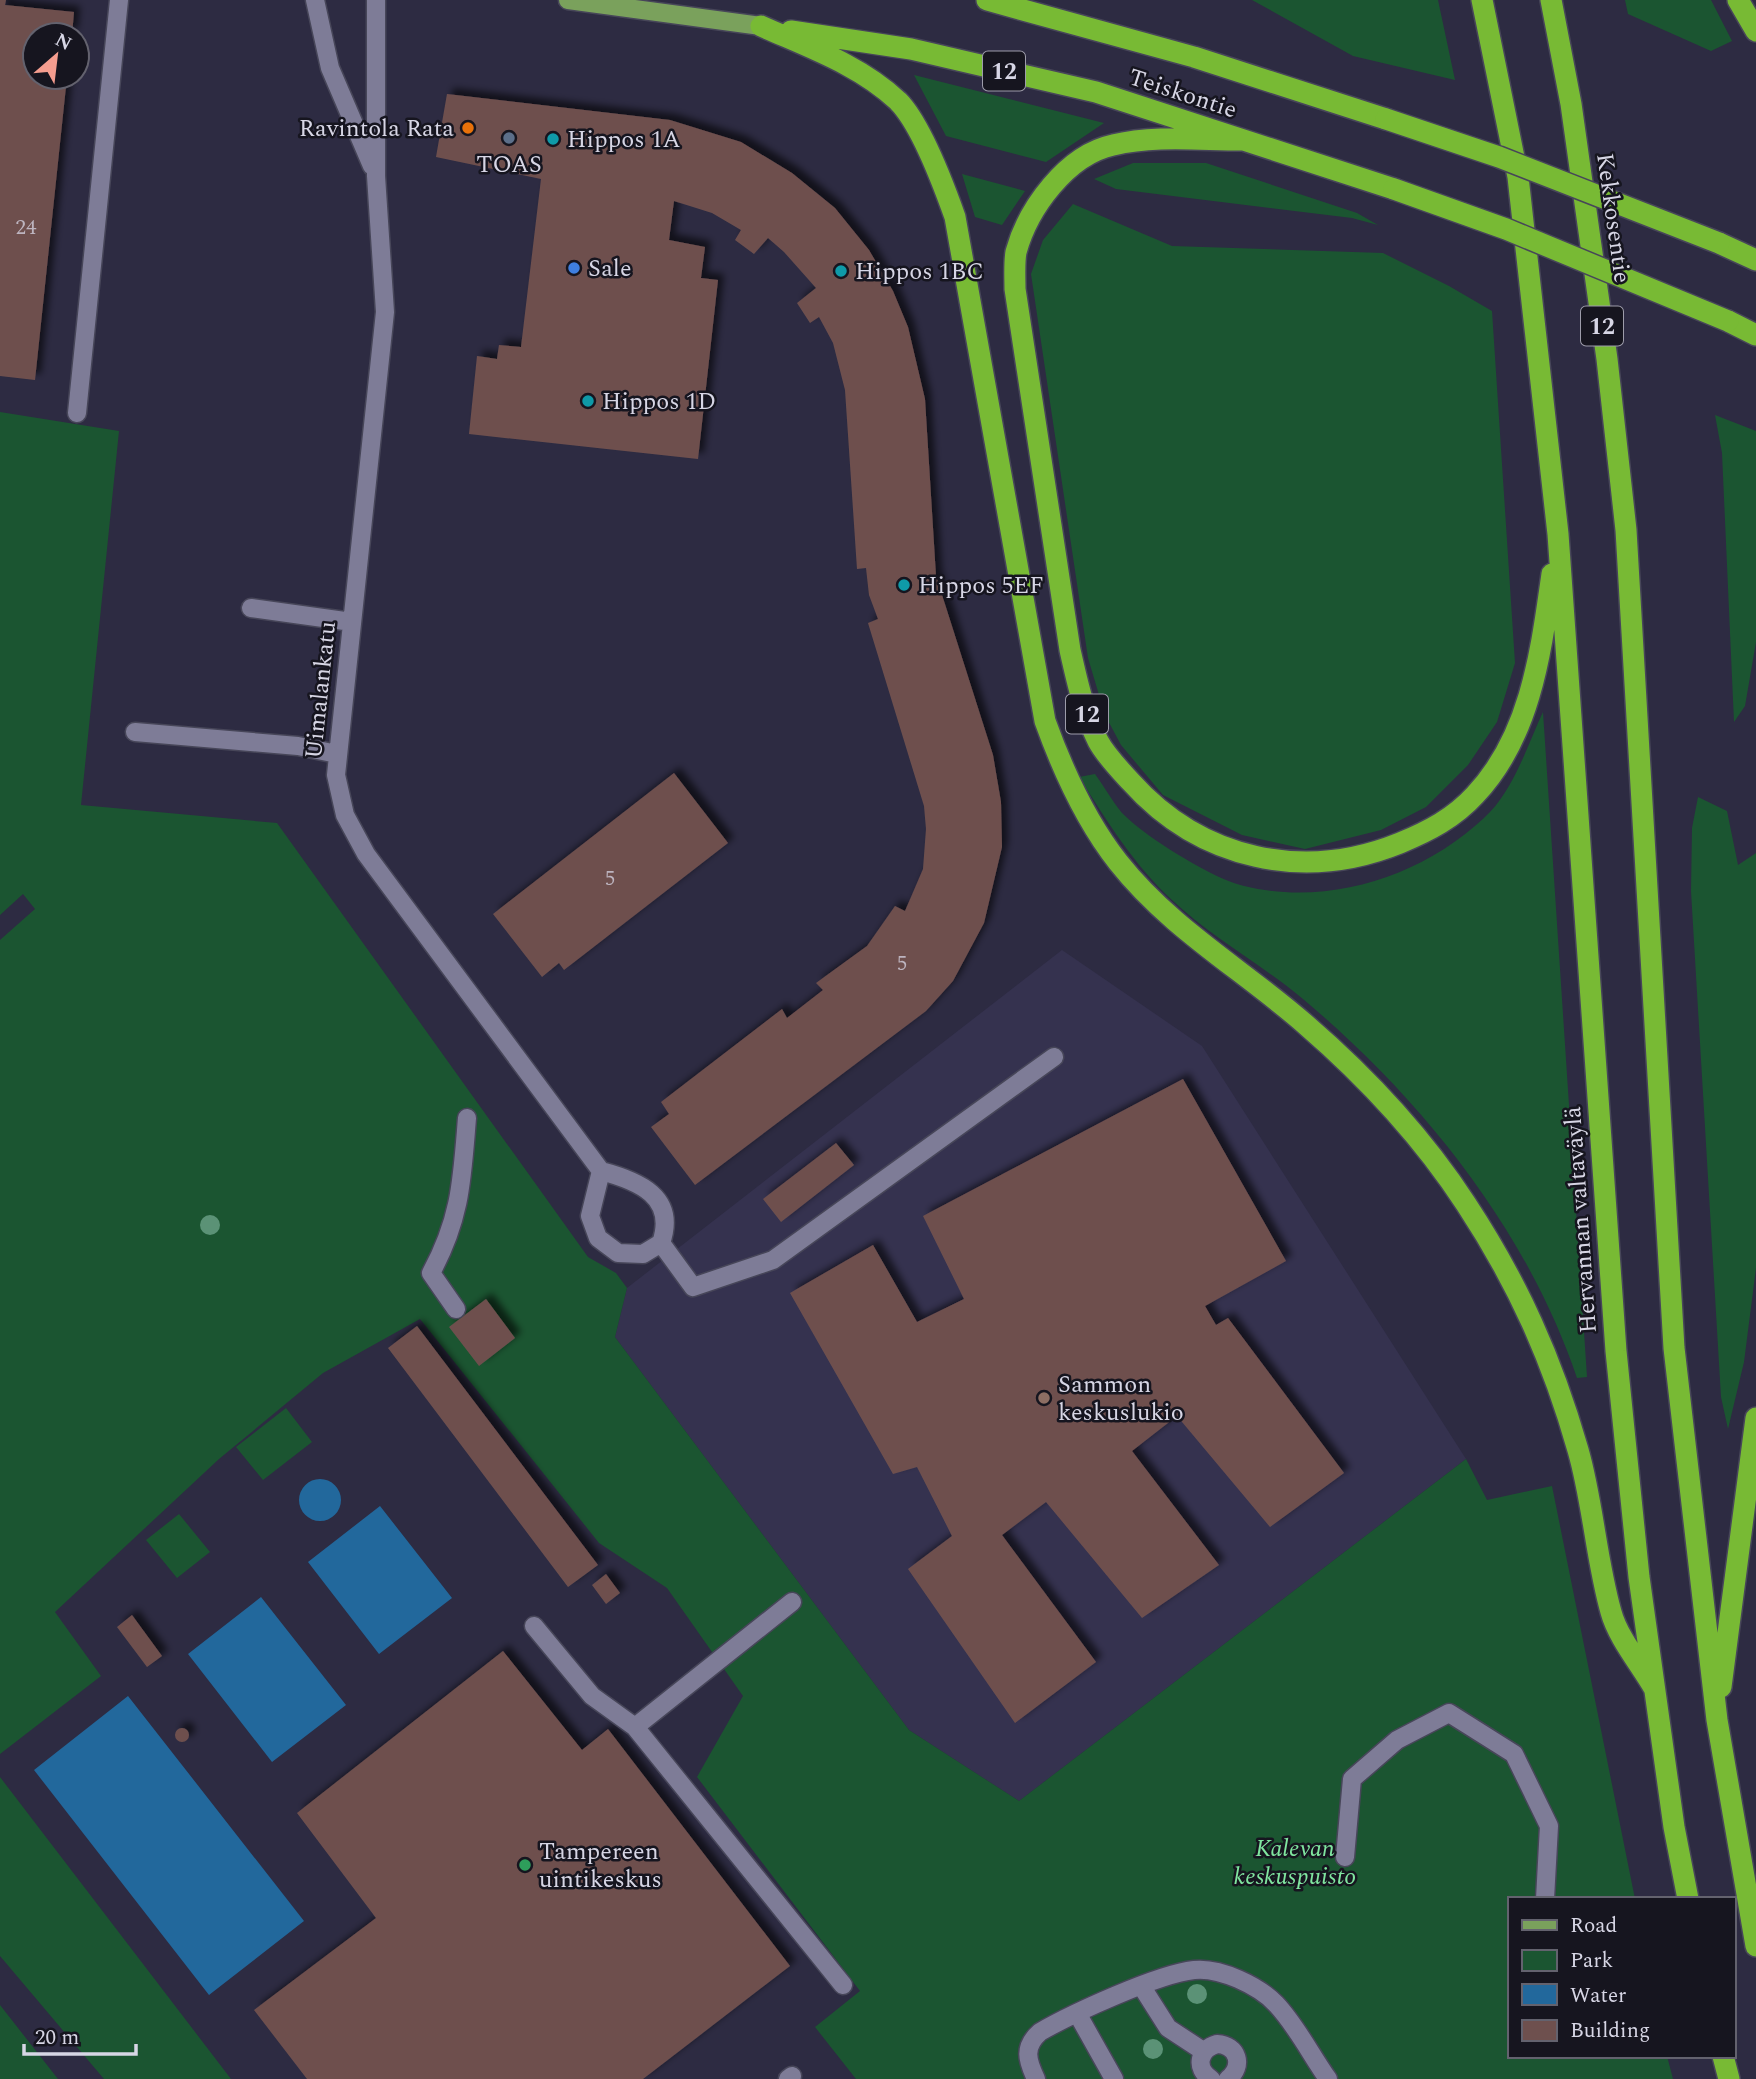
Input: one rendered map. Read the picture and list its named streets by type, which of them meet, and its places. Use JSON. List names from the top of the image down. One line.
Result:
{"streets":{"highway":["12","Teiskontie","Kekkosentie","Hervannan valtaväylä"],"street":["Uimalankatu"]},"crossings":[["12","Teiskontie"],["12","Hervannan valtaväylä"]],"parks":["Kalevan keskuspuisto"],"places":["Ravintola Rata","TOAS","Hippos 1A","Sale","Hippos 1BC","Hippos 1D","Hippos 5EF","Sammon keskuslukio","Tampereen uintikeskus"],"house_numbers":["24","5","5"],"legend":["Road","Park","Water","Building"],"scale_bar":"20 m","north":"top right"}
